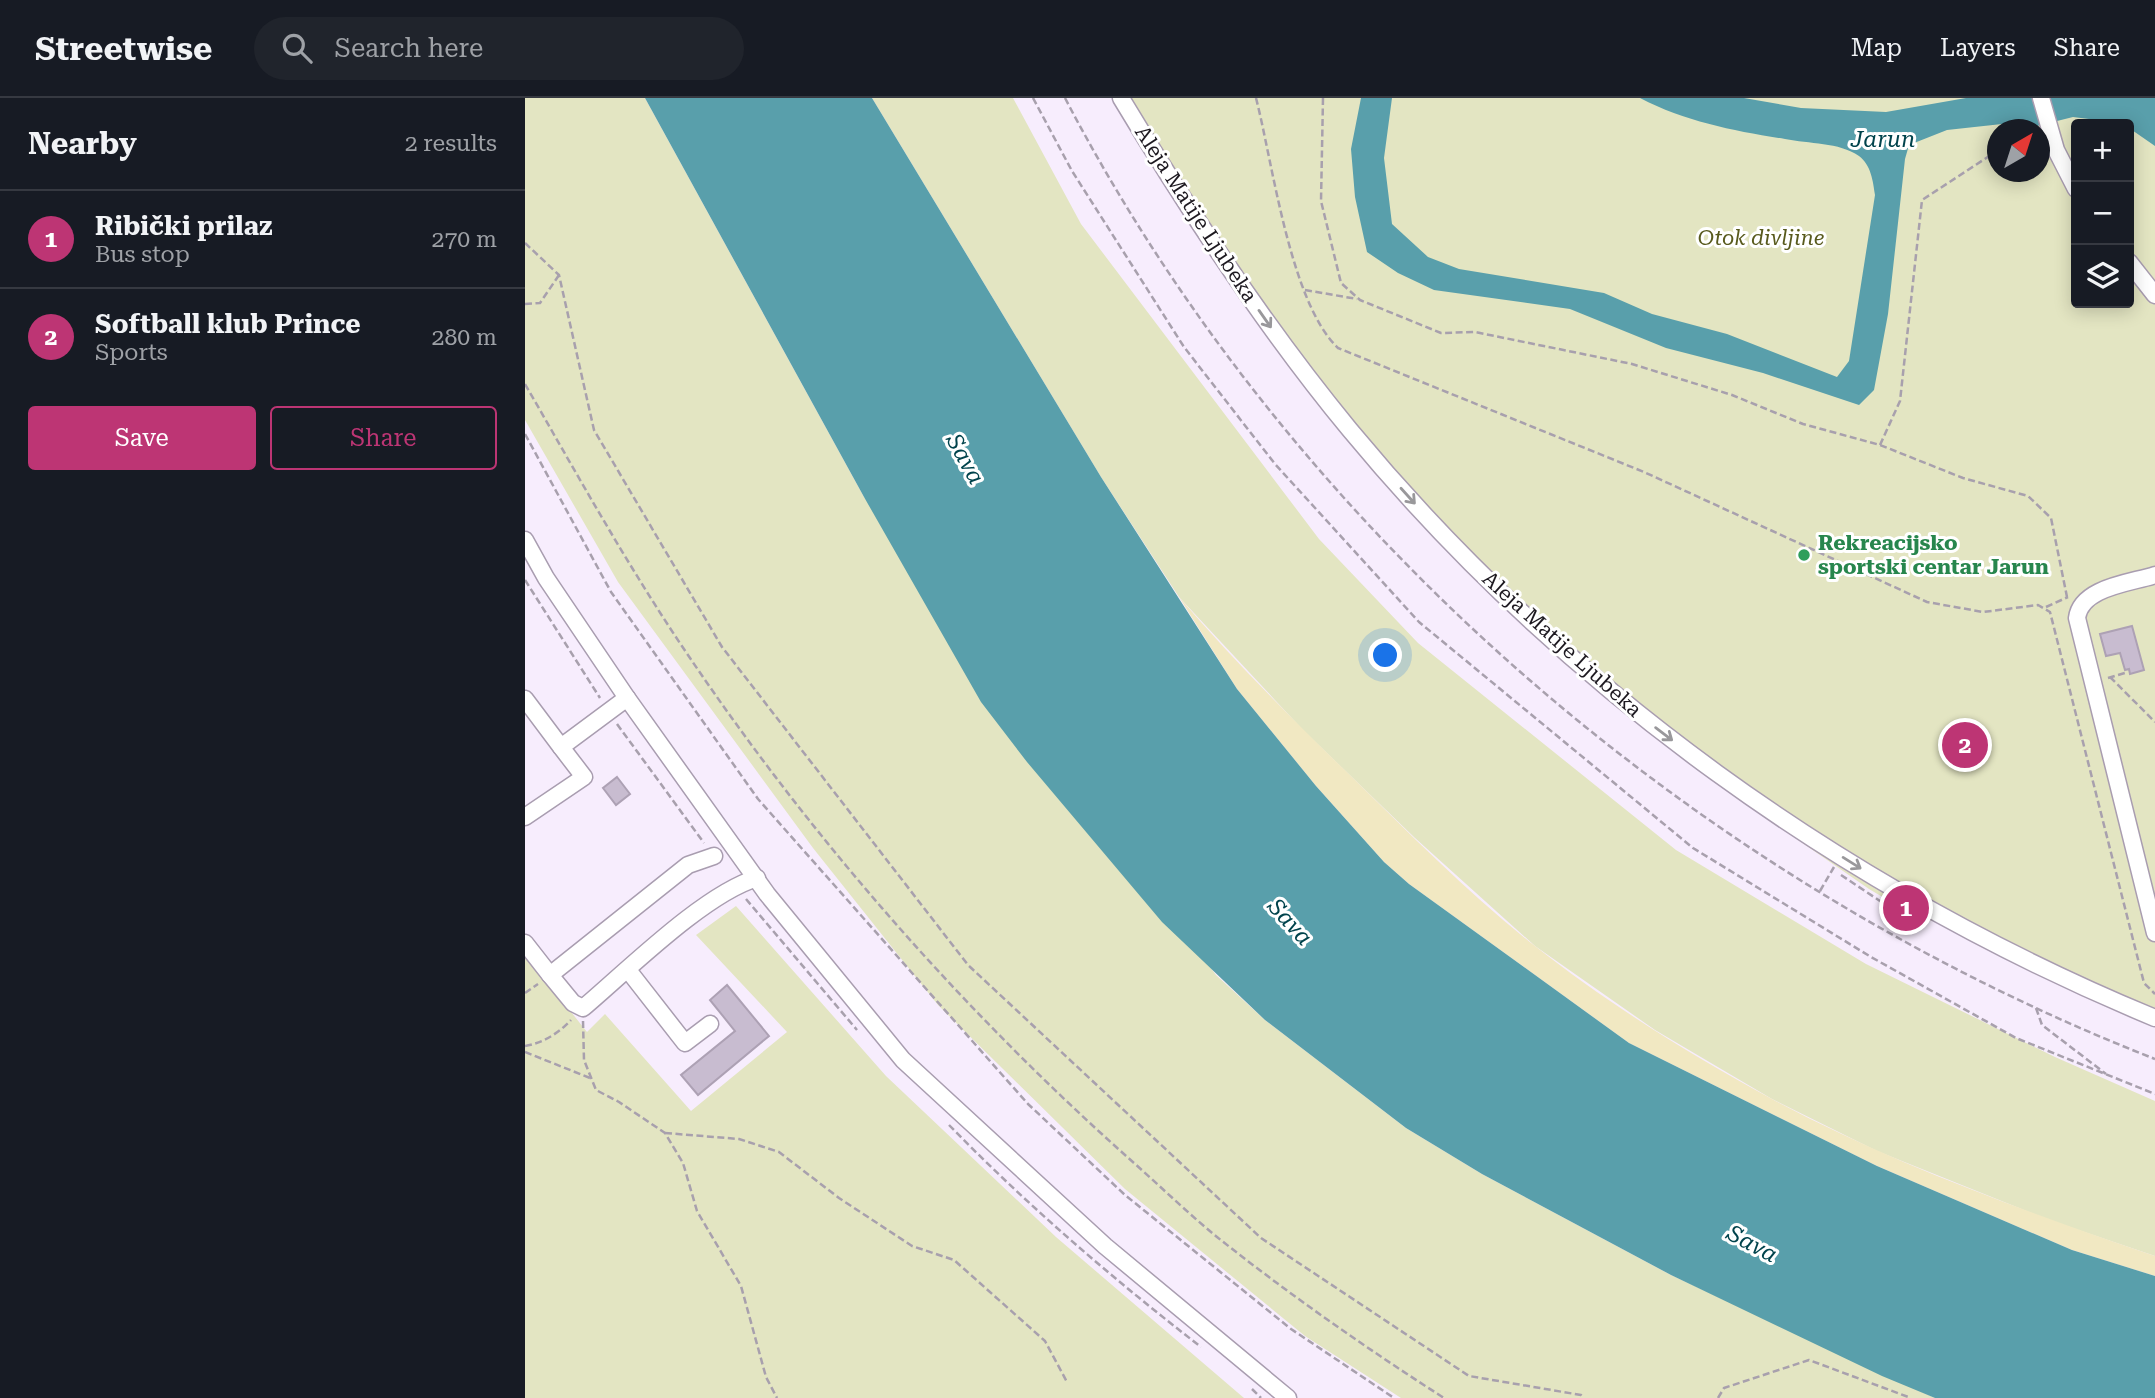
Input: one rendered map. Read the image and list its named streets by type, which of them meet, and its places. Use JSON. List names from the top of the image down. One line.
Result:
{"streets":{"street":["Aleja Matije Ljubeka"]},"one_way":["Aleja Matije Ljubeka"],"water":["Jarun","Sava"],"parks":["Otok divljine"],"places":["Rekreacijsko sportski centar Jarun"],"north":"top right","page":{"header":"Streetwise","search":"Search here","nav":["Map","Layers","Share"],"heading":["Nearby","2 results"],"map_buttons":["+","−"],"list":[{"mark":"1","name":"Ribički prilaz","note":"Bus stop","value":"270 m"},{"mark":"2","name":"Softball klub Prince","note":"Sports","value":"280 m"}],"buttons":["Save","Share"],"pins":["2","1"]}}
